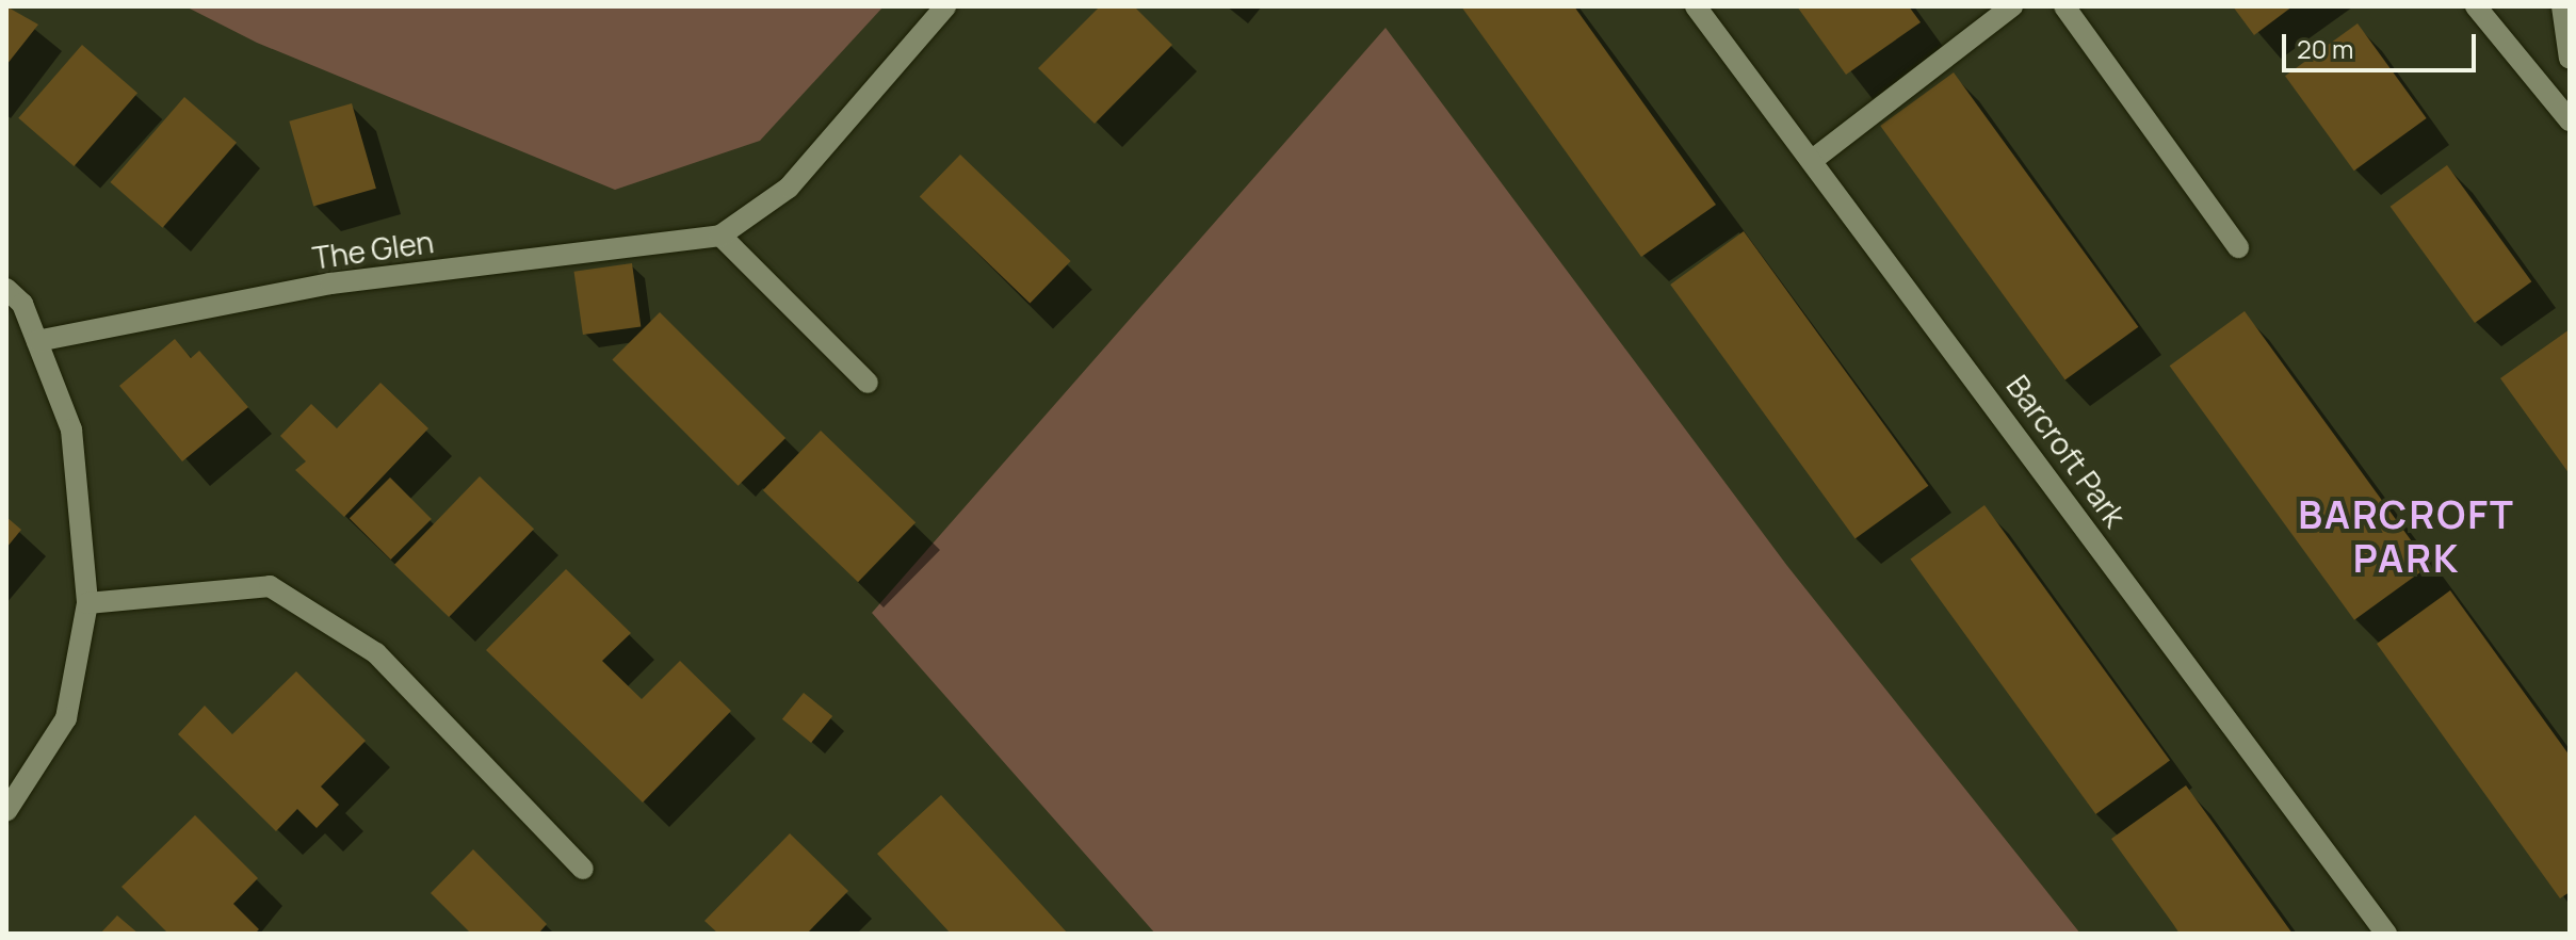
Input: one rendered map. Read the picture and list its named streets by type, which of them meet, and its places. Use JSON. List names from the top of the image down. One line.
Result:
{"streets":{"street":["The Glen","Barcroft Park"]},"districts":["BARCROFT PARK"],"scale_bar":"20 m"}
